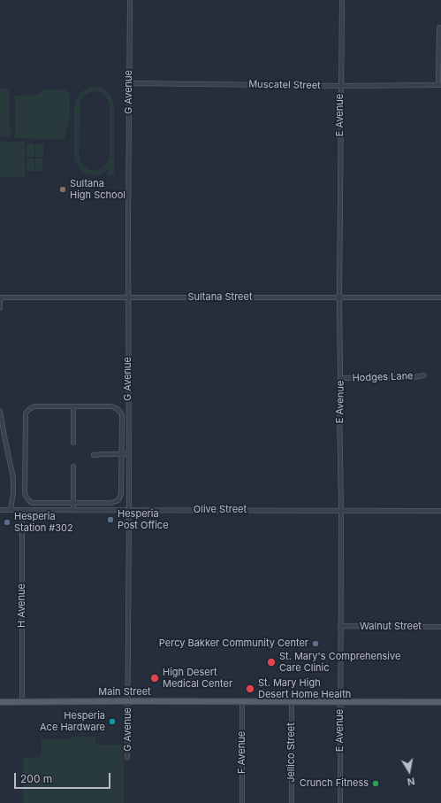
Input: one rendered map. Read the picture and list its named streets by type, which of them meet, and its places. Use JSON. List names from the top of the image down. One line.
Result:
{"streets":{"main road":["Main Street"],"street":["Muscatel Street","G Avenue","E Avenue","Sultana Street","Hodges Lane","Olive Street","H Avenue","Walnut Street","F Avenue","Jellico Street"]},"crossings":[["Muscatel Street","G Avenue"],["Muscatel Street","E Avenue"],["G Avenue","Sultana Street"],["G Avenue","Olive Street"],["G Avenue","Main Street"],["E Avenue","Sultana Street"],["E Avenue","Hodges Lane"],["E Avenue","Olive Street"],["E Avenue","Walnut Street"],["E Avenue","Main Street"],["Olive Street","H Avenue"],["H Avenue","Main Street"],["Main Street","F Avenue"],["Main Street","Jellico Street"]],"places":["Sultana High School","Hesperia Post Office","Hesperia Station #302","Percy Bakker Community Center","St. Mary's Comprehensive Care Clinic","High Desert Medical Center","St. Mary High Desert Home Health","Hesperia Ace Hardware","Crunch Fitness"],"scale_bar":"200 m","north":"bottom"}
